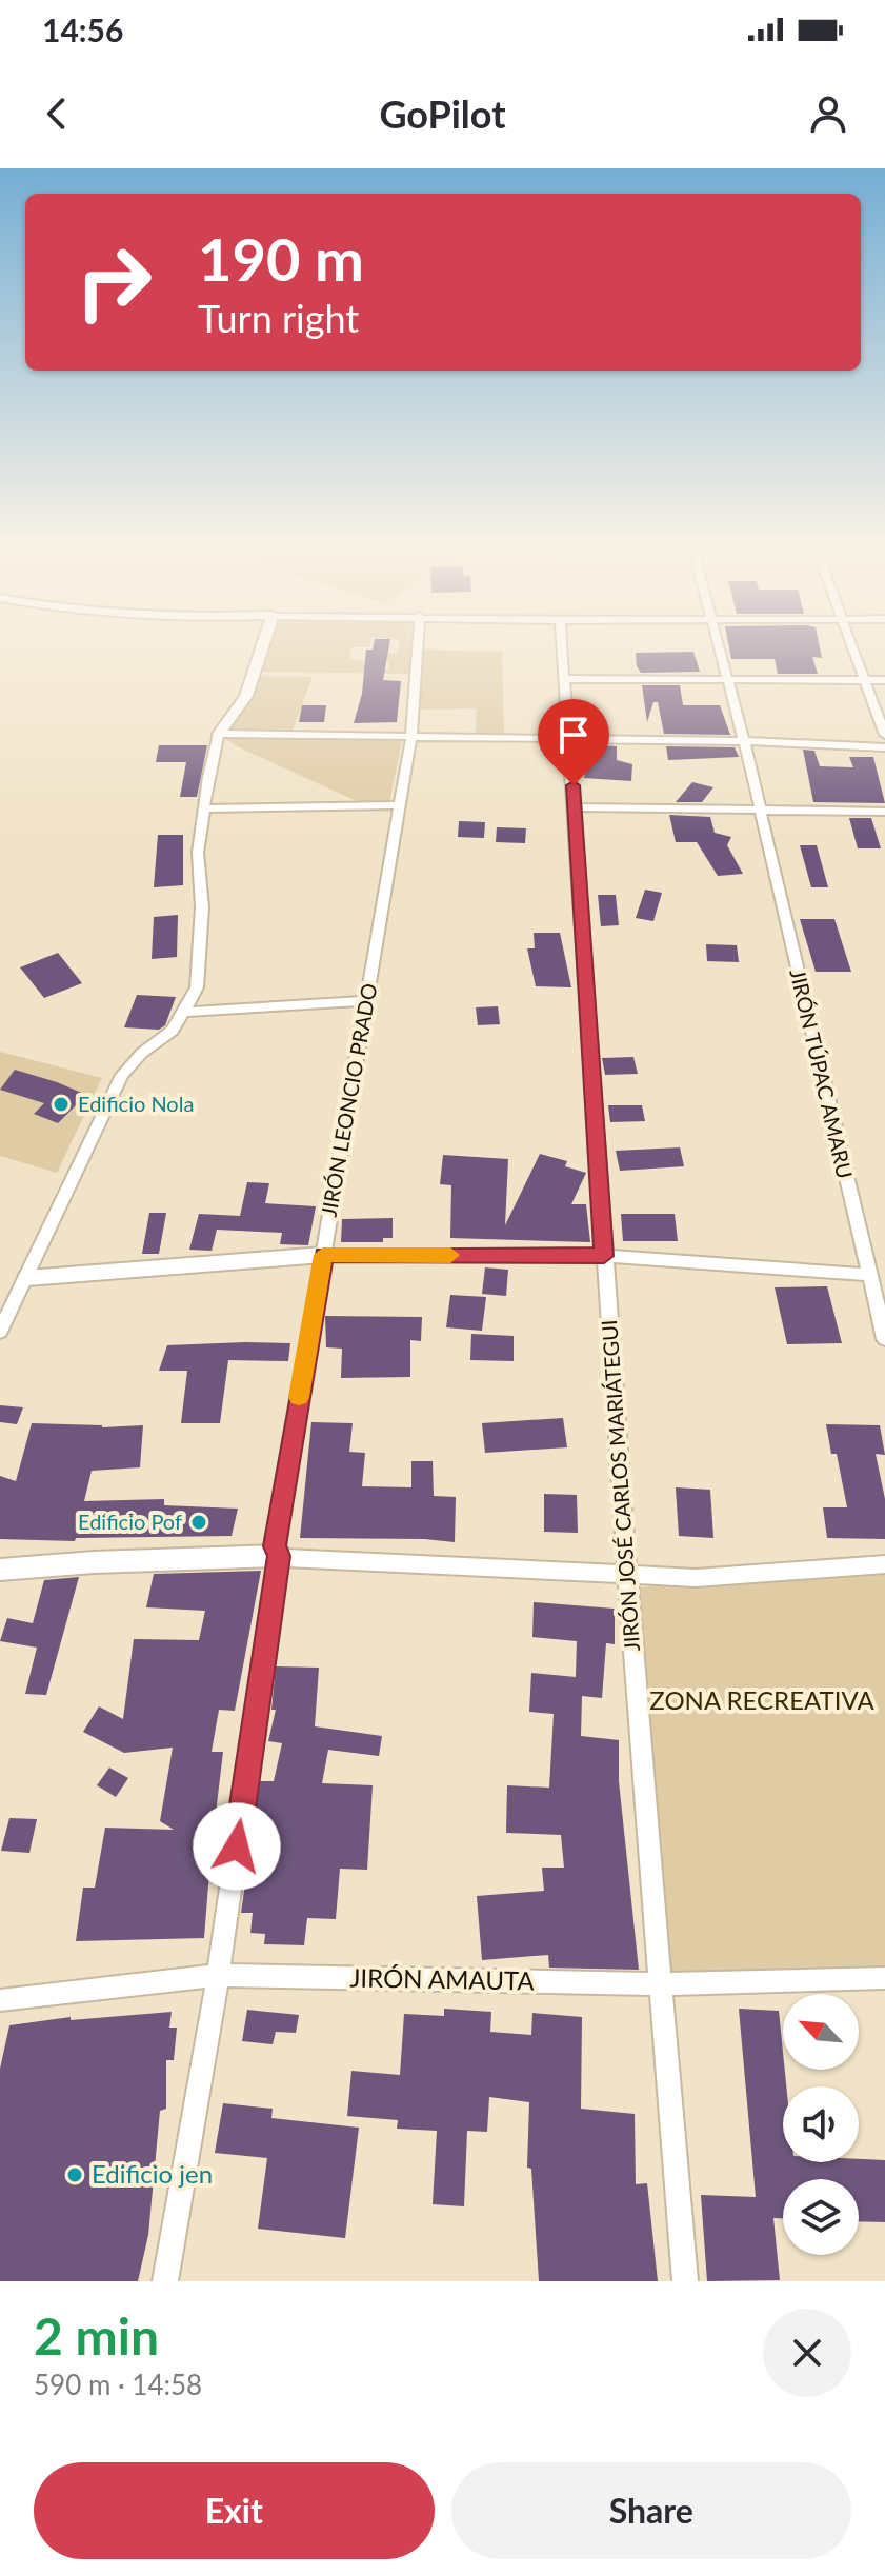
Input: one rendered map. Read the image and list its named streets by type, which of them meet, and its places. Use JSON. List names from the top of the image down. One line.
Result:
{"streets":{"street":["JIRÓN TÚPAC AMARU","JIRÓN LEONCIO PRADO","JIRÓN JOSÉ CARLOS MARIÁTEGUI","JIRÓN AMAUTA"]},"crossings":[["JIRÓN LEONCIO PRADO","JIRÓN AMAUTA"],["JIRÓN JOSÉ CARLOS MARIÁTEGUI","JIRÓN AMAUTA"]],"parks":["ZONA RECREATIVA"],"places":["Edificio Nola","Edificio Pof","Edificio jen"],"north":"top left","page":{"status":"14:56","header":"GoPilot","turn":["190 m","Turn right"],"heading":["2 min","590 m · 14:58"],"buttons":["Exit","Share"]}}
